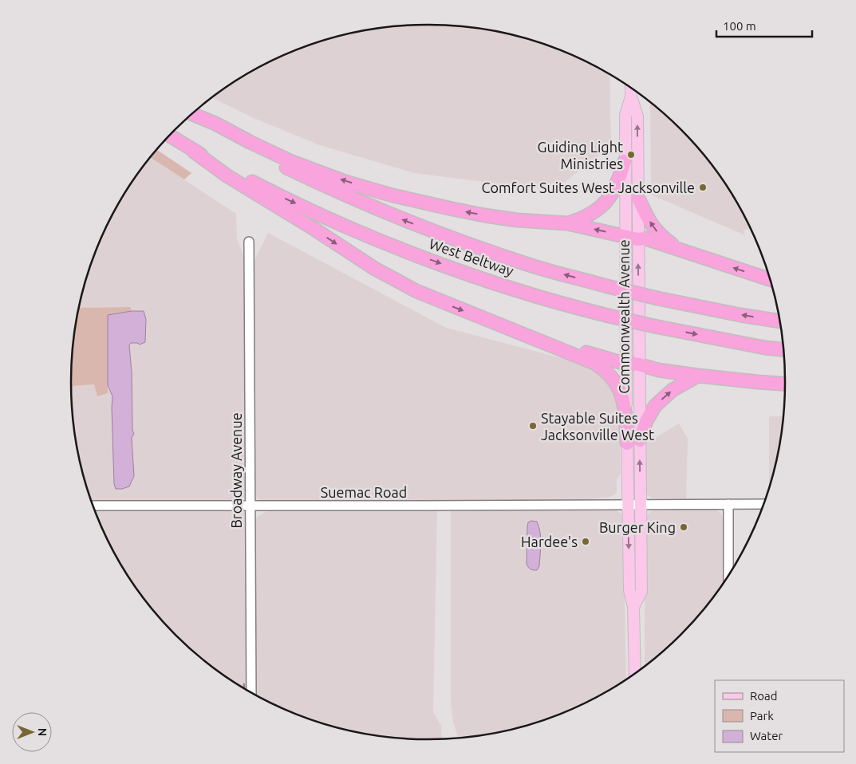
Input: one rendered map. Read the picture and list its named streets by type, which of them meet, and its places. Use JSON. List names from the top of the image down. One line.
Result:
{"streets":{"highway":["West Beltway"],"main road":["Commonwealth Avenue"],"street":["Broadway Avenue","Suemac Road"]},"crossings":[["Commonwealth Avenue","Suemac Road"],["Broadway Avenue","Suemac Road"]],"places":["Guiding Light Ministries","Comfort Suites West Jacksonville","Stayable Suites Jacksonville West","Burger King","Hardee's"],"legend":["Road","Park","Water"],"scale_bar":"100 m","north":"right"}
